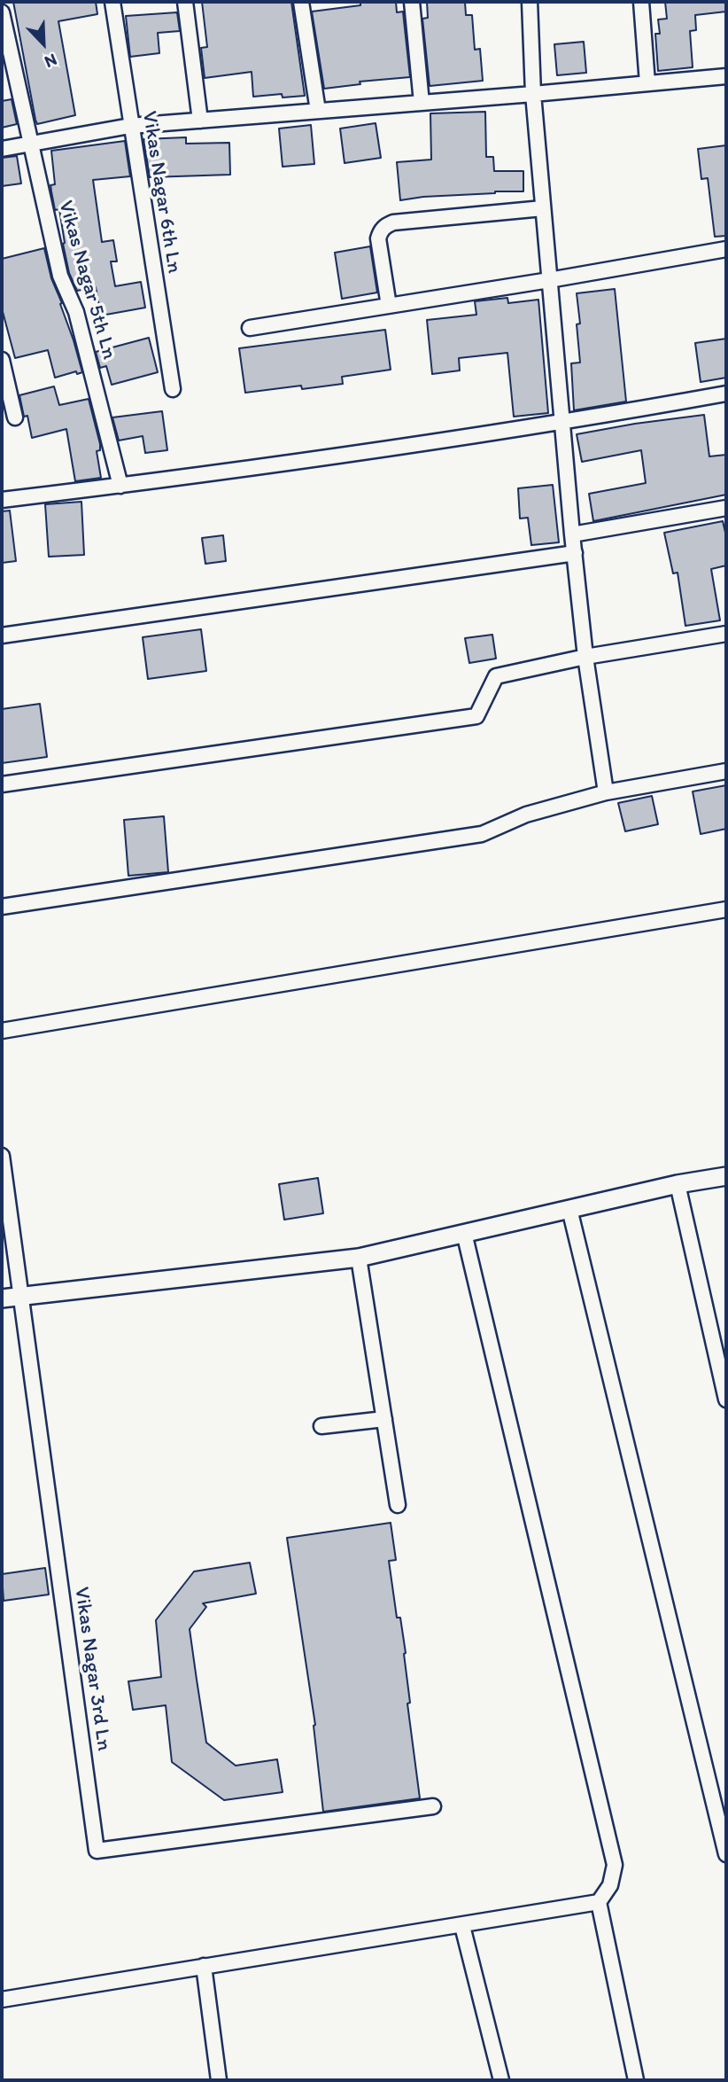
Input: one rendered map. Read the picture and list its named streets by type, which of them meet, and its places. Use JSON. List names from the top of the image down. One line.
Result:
{"streets":{"street":["Vikas Nagar 6th Ln","Vikas Nagar 5th Ln","Vikas Nagar 3rd Ln"]},"north":"bottom right"}
